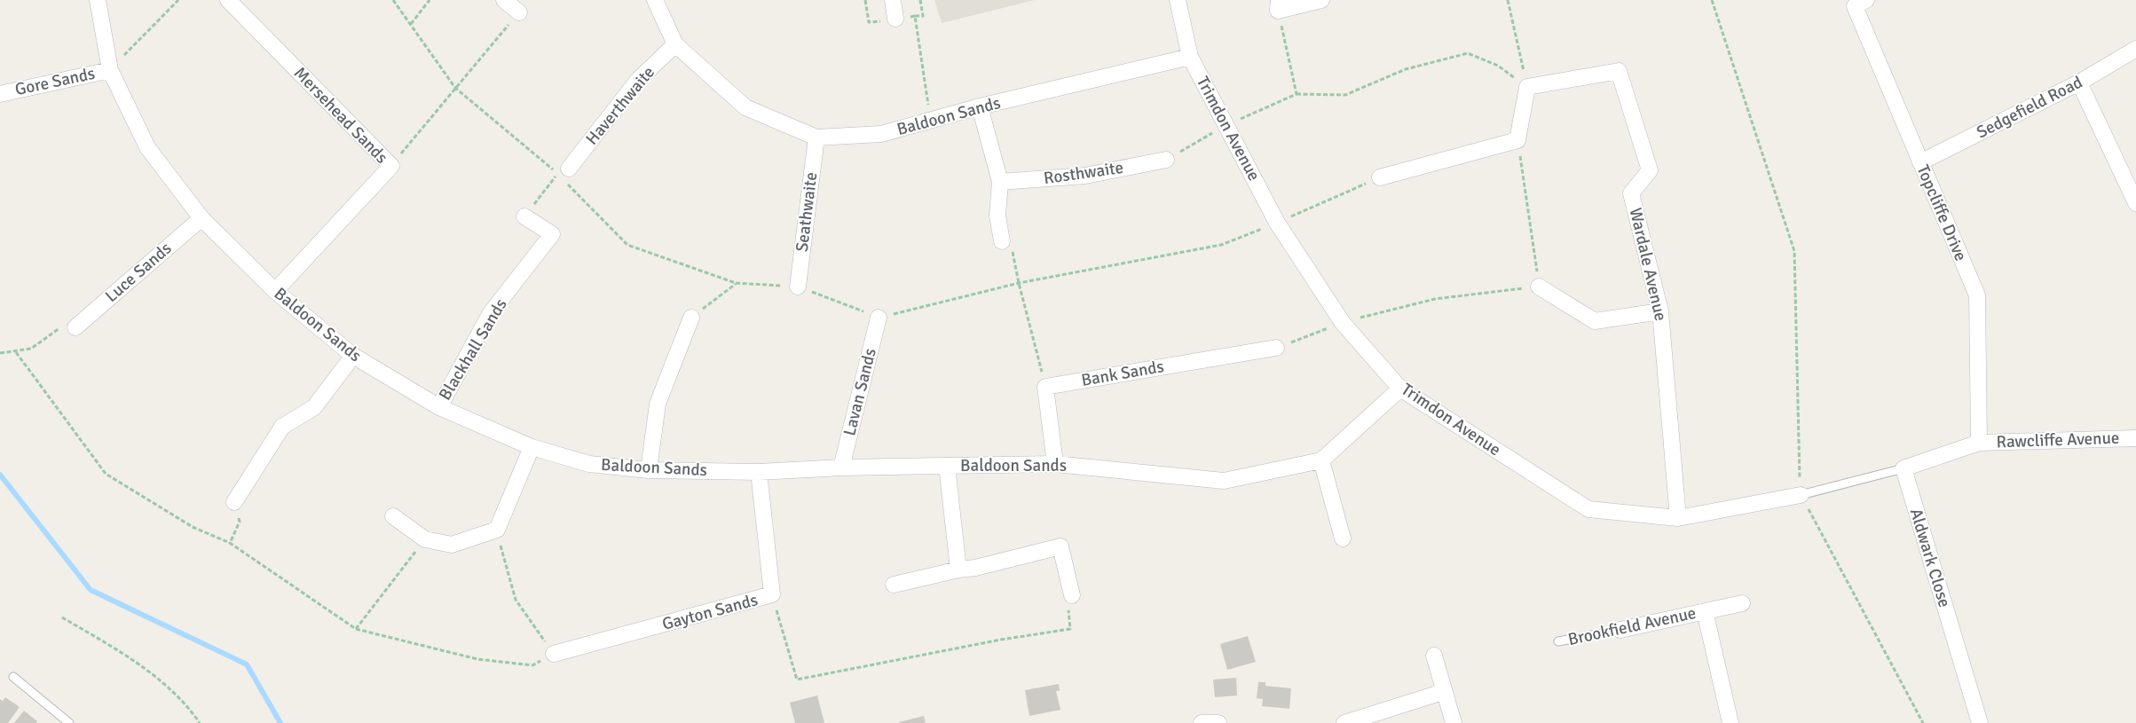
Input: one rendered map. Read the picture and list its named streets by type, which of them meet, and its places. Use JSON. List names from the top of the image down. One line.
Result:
{"streets":{"street":["Gore Sands","Haverthwaite","Sedgefield Road","Mersehead Sands","Baldoon Sands","Trimdon Avenue","Rosthwaite","Seathwaite","Topcliffe Drive","Wardale Avenue","Luce Sands","Blackhall Sands","Bank Sands","Lavan Sands","Rawcliffe Avenue","Aldwark Close","Gayton Sands","Brookfield Avenue"]},"crossings":[["Gore Sands","Baldoon Sands"],["Haverthwaite","Baldoon Sands"],["Sedgefield Road","Topcliffe Drive"],["Mersehead Sands","Baldoon Sands"],["Baldoon Sands","Trimdon Avenue"],["Baldoon Sands","Seathwaite"],["Baldoon Sands","Luce Sands"],["Baldoon Sands","Blackhall Sands"],["Baldoon Sands","Lavan Sands"],["Baldoon Sands","Gayton Sands"],["Trimdon Avenue","Wardale Avenue"],["Topcliffe Drive","Rawcliffe Avenue"]]}
